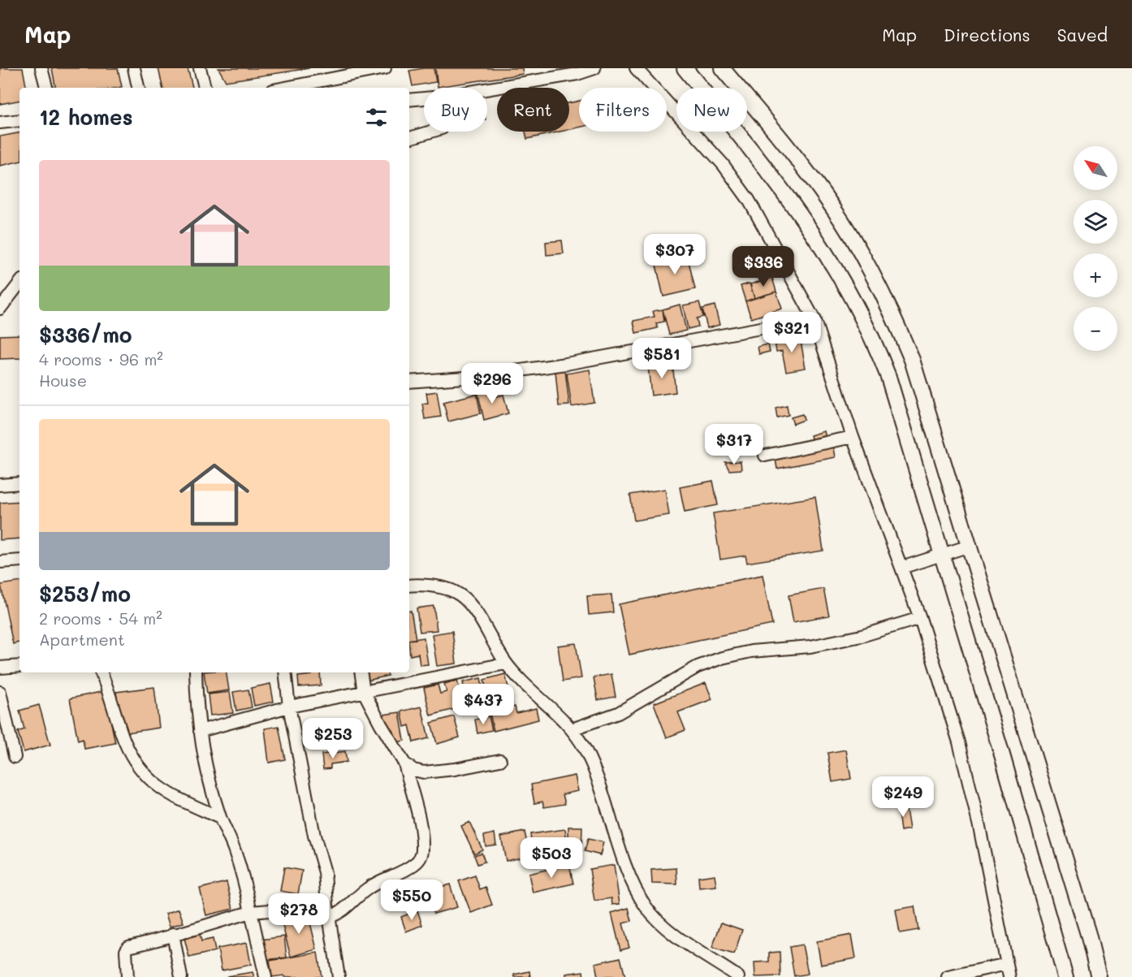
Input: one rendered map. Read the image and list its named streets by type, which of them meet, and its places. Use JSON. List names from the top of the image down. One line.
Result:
{"north":"top left","page":{"header":"Map","nav":["Map","Directions","Saved"],"chip":["Buy","Rent","Filters","New"],"heading":"12 homes","map_buttons":["+","−"],"list":[{"name":"$336/mo","note":"4 rooms · 96 m² · House"},{"name":"$253/mo","note":"2 rooms · 54 m² · Apartment"}],"price":["$307","$336","$321","$581","$296","$317","$437","$253","$249","$503","$550","$278"]}}
